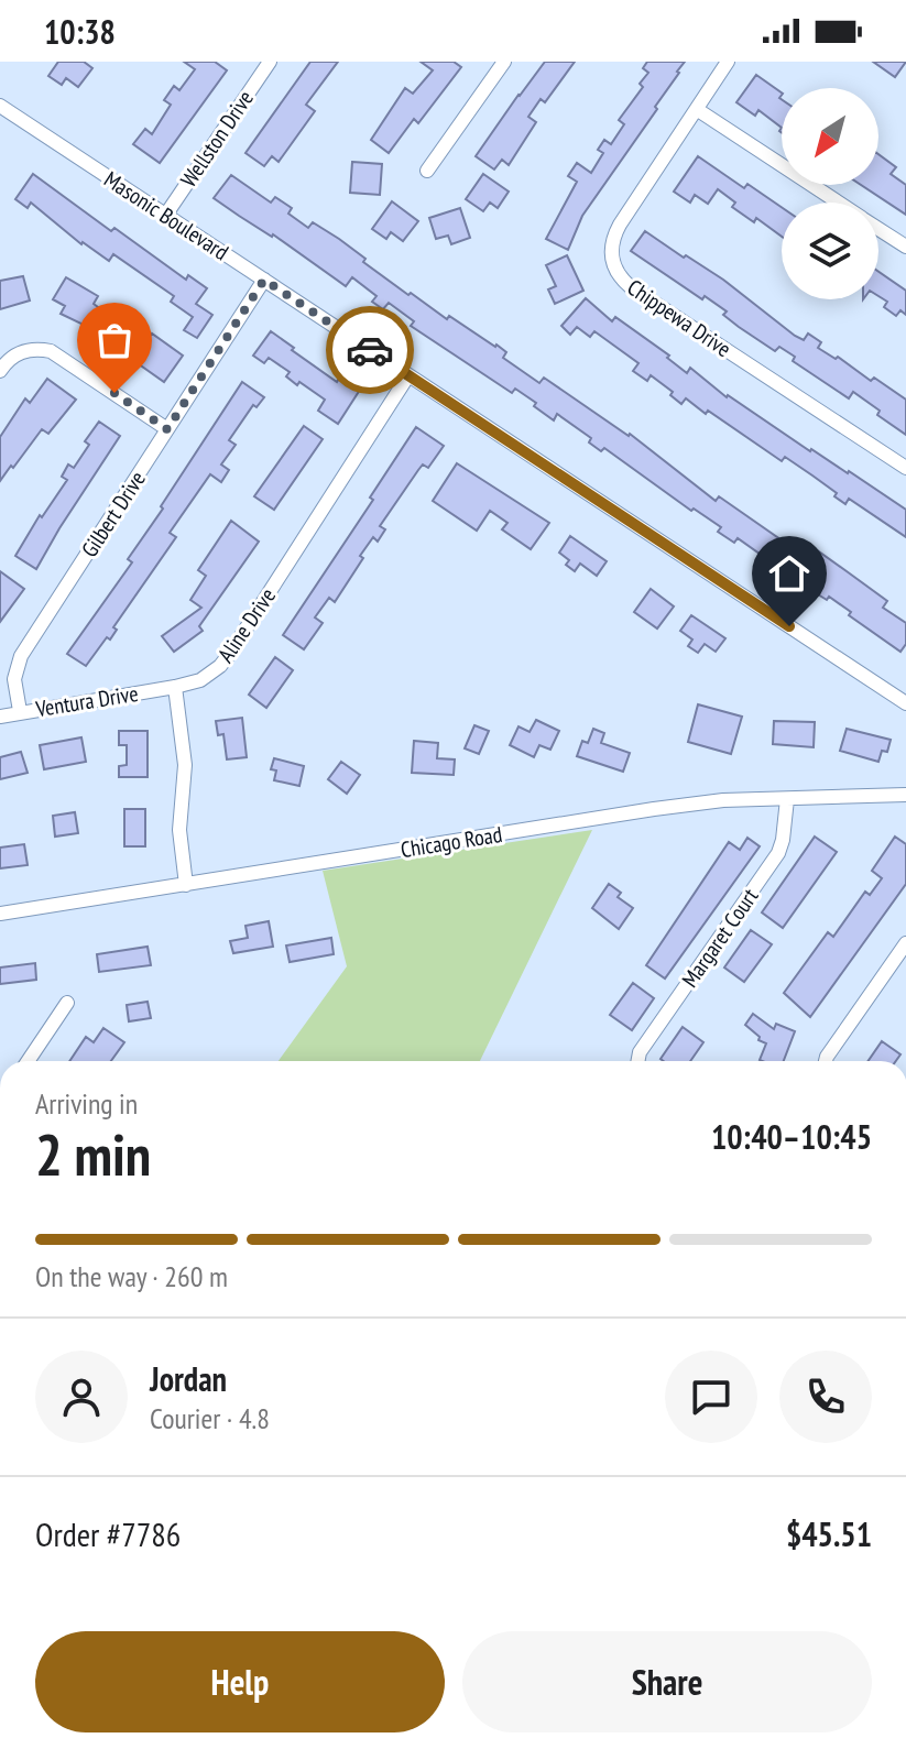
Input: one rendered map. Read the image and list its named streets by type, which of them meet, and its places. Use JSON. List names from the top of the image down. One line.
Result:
{"streets":{"street":["Wellston Drive","Masonic Boulevard","Chippewa Drive","Gilbert Drive","Aline Drive","Ventura Drive","Chicago Road","Margaret Court"]},"crossings":[["Wellston Drive","Masonic Boulevard"],["Masonic Boulevard","Gilbert Drive"],["Masonic Boulevard","Aline Drive"],["Gilbert Drive","Ventura Drive"],["Aline Drive","Ventura Drive"],["Chicago Road","Margaret Court"]],"north":"bottom left","page":{"status":"10:38","heading":["2 min","Arriving in","10:40–10:45"],"panel":["Jordan","Courier · 4.8","Order #7786","$45.51"],"bar":"On the way · 260 m","buttons":["Help","Share"]}}
